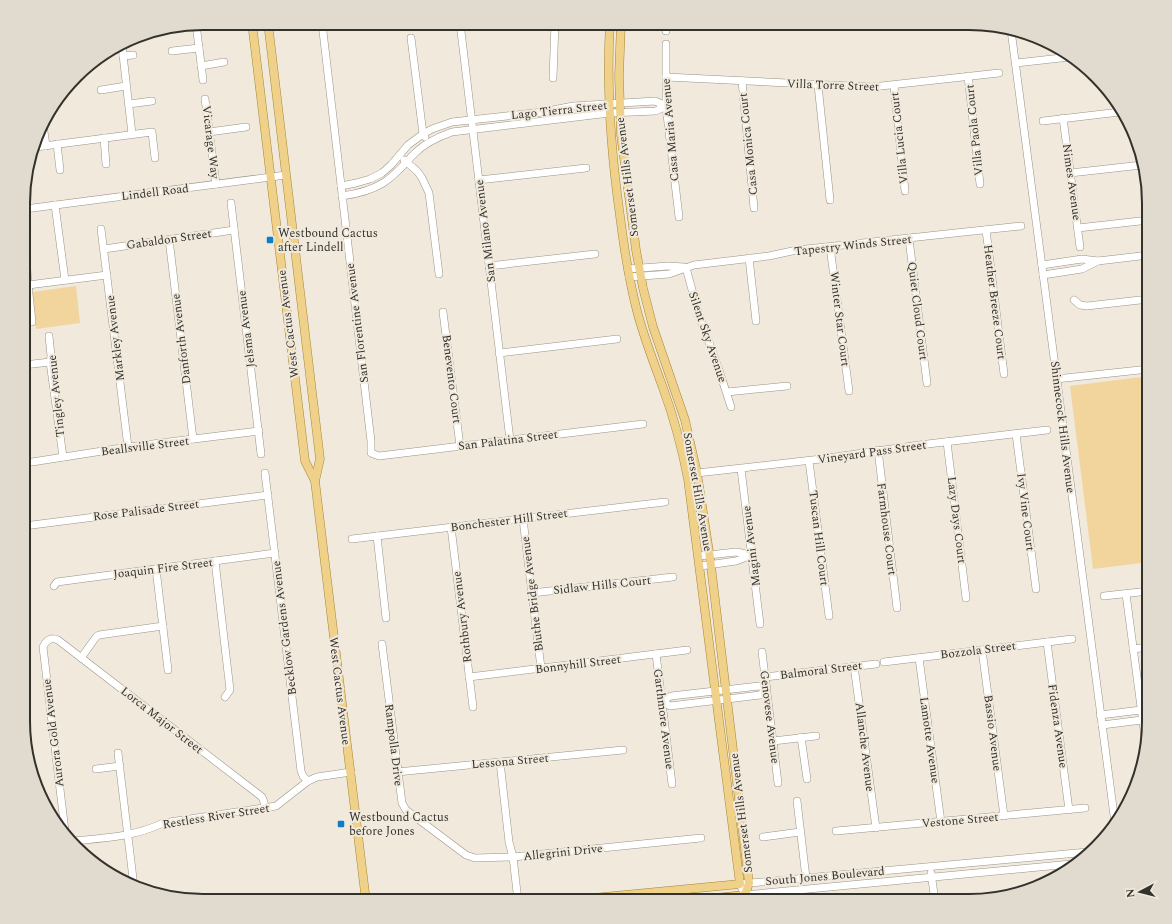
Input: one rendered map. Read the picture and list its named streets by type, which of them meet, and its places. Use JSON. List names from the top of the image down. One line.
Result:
{"streets":{"main road":["Somerset Hills Avenue","West Cactus Avenue","South Jones Boulevard"],"street":["Villa Torre Street","Lago Tierra Street","Casa Maria Avenue","Villa Paola Court","Villa Lucia Court","Vicarage Way","Casa Monica Court","Nimes Avenue","Lindell Road","San Milano Avenue","Gabaldon Street","Tapestry Winds Street","Heather Breeze Court","Quiet Cloud Court","Winter Star Court","San Florentine Avenue","Jelsma Avenue","Silent Sky Avenue","Markley Avenue","Danforth Avenue","Benevento Court","Tingley Avenue","Shinnecock Hills Avenue","San Palatina Street","Beallsville Street","Vineyard Pass Street","Rose Palisade Street","Ivy Vine Court","Bonchester Hill Street","Lazy Days Court","Farmhouse Court","Tuscan Hill Court","Magini Avenue","Joaquin Fire Street","Sidlaw Hills Court","Bluthe Bridge Avenue","Rothbury Avenue","Becklow Gardens Avenue","Bozzola Street","Bonnyhill Street","Balmoral Street","Genovese Avenue","Garthmore Avenue","Lorca Major Street","Fidenza Avenue","Aurora Gold Avenue","Bassio Avenue","Lamotte Avenue","Rampolla Drive","Allanche Avenue","Lessona Street","Restless River Street","Vestone Street","Allegrini Drive"]},"crossings":[["Villa Torre Street","Casa Maria Avenue"],["Villa Torre Street","Villa Paola Court"],["Villa Torre Street","Villa Lucia Court"],["Villa Torre Street","Casa Monica Court"],["Lago Tierra Street","Casa Maria Avenue"],["Lago Tierra Street","Somerset Hills Avenue"],["Lago Tierra Street","San Milano Avenue"],["Lago Tierra Street","San Florentine Avenue"],["Vicarage Way","Lindell Road"],["Somerset Hills Avenue","Tapestry Winds Street"],["Somerset Hills Avenue","Vineyard Pass Street"],["Somerset Hills Avenue","Balmoral Street"],["Somerset Hills Avenue","South Jones Boulevard"],["Lindell Road","West Cactus Avenue"],["San Milano Avenue","San Palatina Street"],["Gabaldon Street","Jelsma Avenue"],["Gabaldon Street","Markley Avenue"],["Gabaldon Street","Danforth Avenue"],["Tapestry Winds Street","Heather Breeze Court"],["Tapestry Winds Street","Quiet Cloud Court"],["Tapestry Winds Street","Winter Star Court"],["Tapestry Winds Street","Silent Sky Avenue"],["San Florentine Avenue","San Palatina Street"],["West Cactus Avenue","Restless River Street"],["Jelsma Avenue","Beallsville Street"],["Markley Avenue","Beallsville Street"],["Danforth Avenue","Beallsville Street"],["Benevento Court","San Palatina Street"],["Tingley Avenue","Beallsville Street"],["Vineyard Pass Street","Ivy Vine Court"],["Vineyard Pass Street","Lazy Days Court"],["Vineyard Pass Street","Farmhouse Court"],["Vineyard Pass Street","Tuscan Hill Court"],["Vineyard Pass Street","Magini Avenue"],["Rose Palisade Street","Becklow Gardens Avenue"],["Bonchester Hill Street","Bluthe Bridge Avenue"],["Bonchester Hill Street","Rothbury Avenue"],["Joaquin Fire Street","Becklow Gardens Avenue"],["Sidlaw Hills Court","Bluthe Bridge Avenue"],["Bluthe Bridge Avenue","Bonnyhill Street"],["Rothbury Avenue","Bonnyhill Street"],["Becklow Gardens Avenue","Restless River Street"],["Bozzola Street","Fidenza Avenue"],["Bozzola Street","Bassio Avenue"],["Bozzola Street","Lamotte Avenue"],["Bonnyhill Street","Garthmore Avenue"],["Balmoral Street","Genovese Avenue"],["Balmoral Street","Garthmore Avenue"],["Balmoral Street","Allanche Avenue"],["Lorca Major Street","Aurora Gold Avenue"],["Lorca Major Street","Restless River Street"],["Fidenza Avenue","Vestone Street"],["Bassio Avenue","Vestone Street"],["Lamotte Avenue","Vestone Street"],["Rampolla Drive","Lessona Street"],["Rampolla Drive","Allegrini Drive"],["Allanche Avenue","Vestone Street"]],"places":{"transit":["Westbound Cactus after Lindell","Westbound Cactus before Jones"]},"north":"left"}
